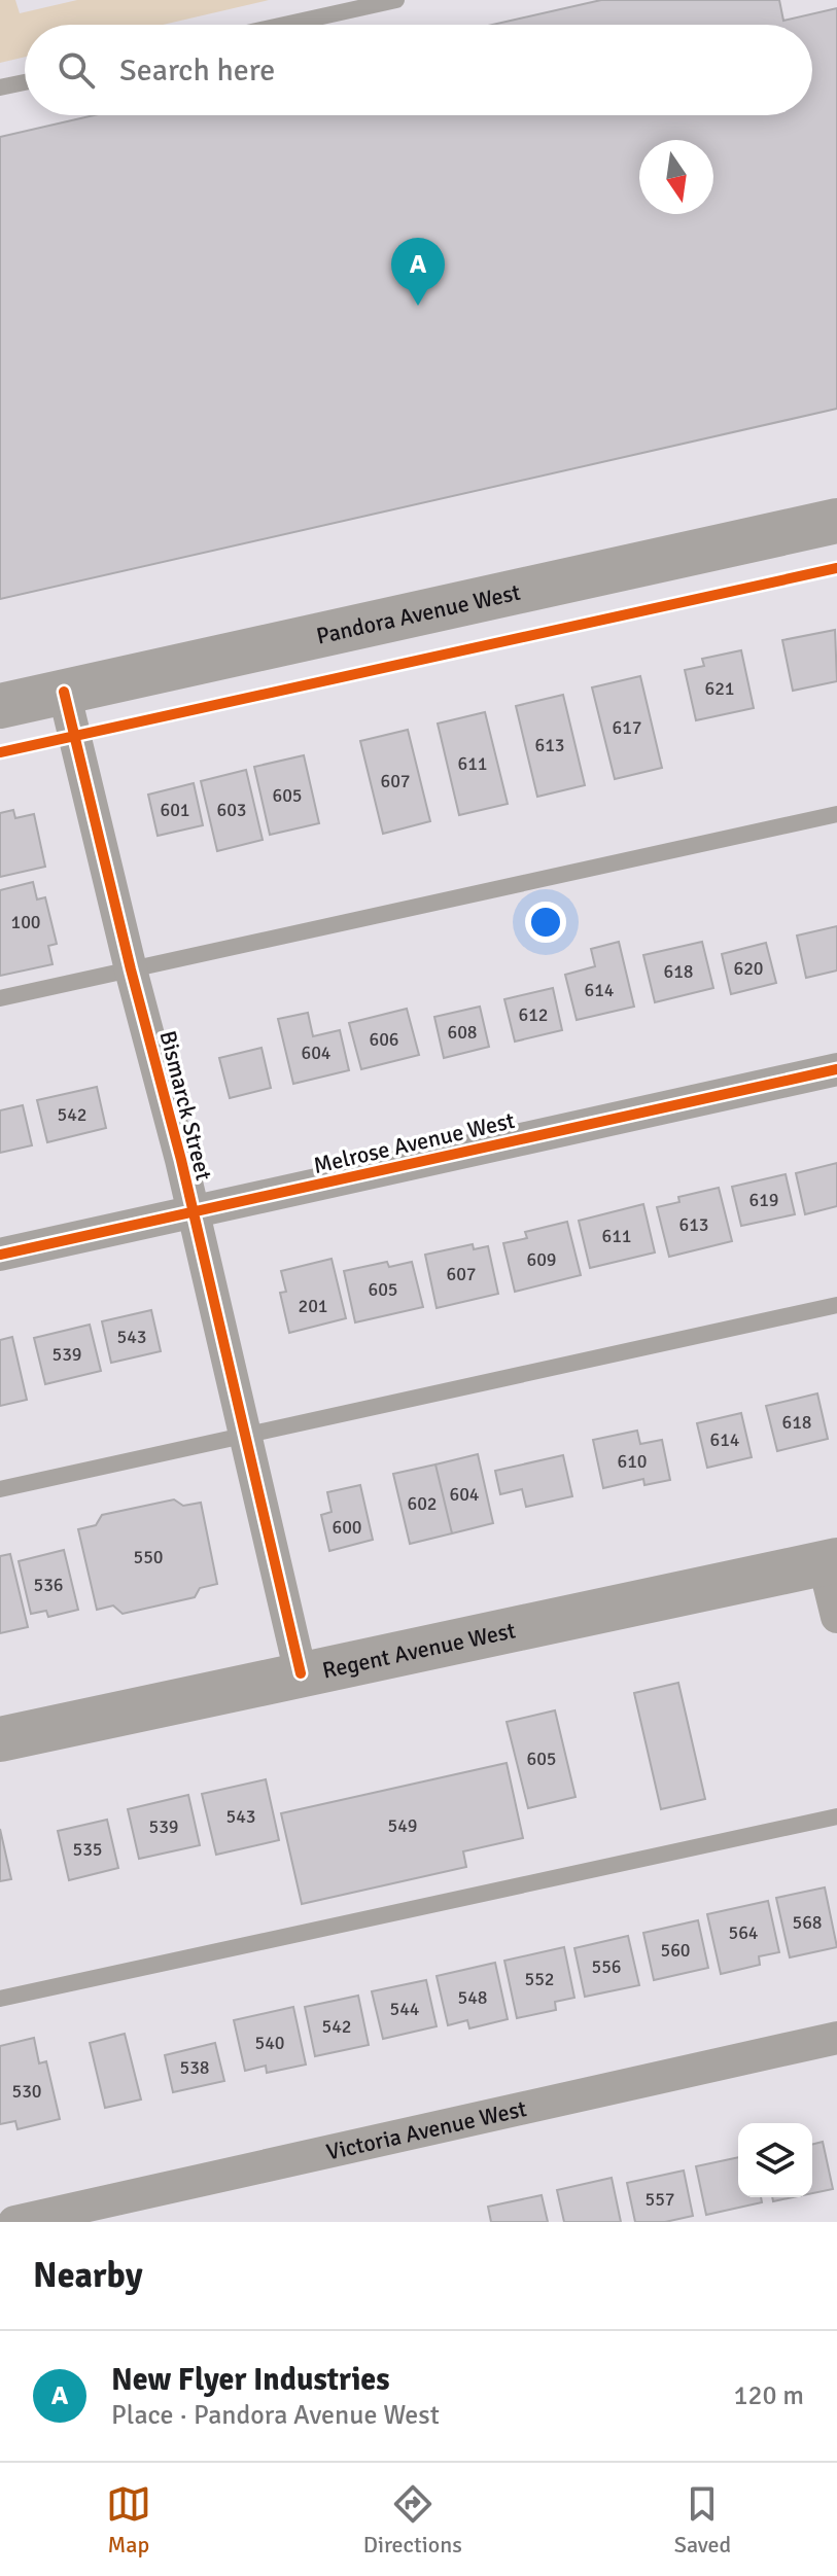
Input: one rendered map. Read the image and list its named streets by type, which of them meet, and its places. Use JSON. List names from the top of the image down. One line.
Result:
{"streets":{"street":["Pandora Avenue West","Bismarck Street","Melrose Avenue West","Regent Avenue West","Victoria Avenue West"]},"crossings":[["Pandora Avenue West","Bismarck Street"],["Bismarck Street","Melrose Avenue West"],["Bismarck Street","Regent Avenue West"]],"house_numbers":["621","617","613","611","607","605","601","603","100","620","618","614","612","608","606","604","542","619","613","611","609","607","605","201","543","539","618","614","610","604","602","600","550","536","605","543","549","539","535","568","564","560","556","552","548","544","542","540","538","530","557"],"north":"bottom","page":{"search":"Search here","pins":"A","heading":"Nearby","list":[{"mark":"A","name":"New Flyer Industries","note":"Place · Pandora Avenue West","value":"120 m"}],"nav":["Map","Directions","Saved"]}}
